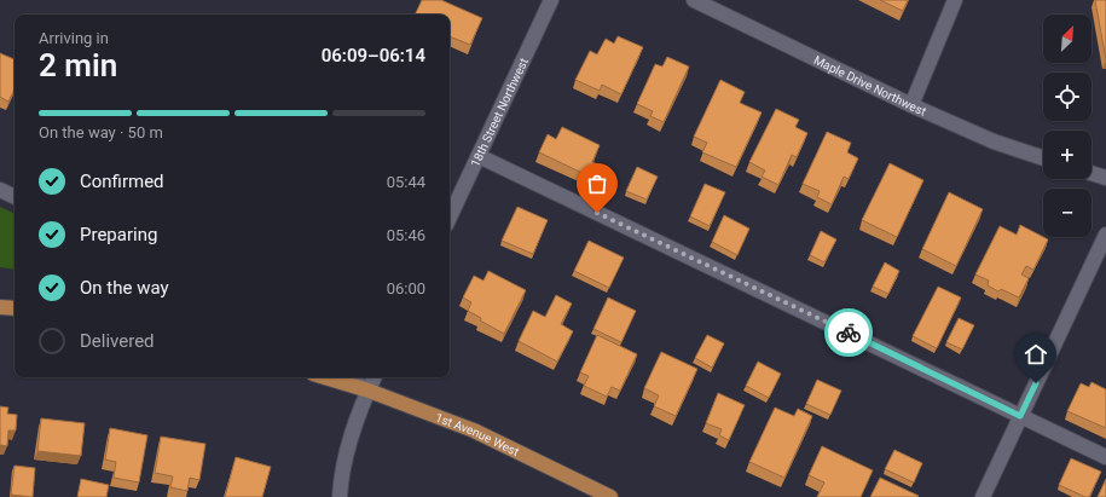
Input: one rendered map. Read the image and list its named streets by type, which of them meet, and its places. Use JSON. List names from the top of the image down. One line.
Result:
{"streets":{"main road":["1st Avenue West"],"street":["Maple Drive Northwest","18th Street Northwest"]},"north":"top right","page":{"map_buttons":["+","−"],"heading":["2 min","Arriving in","06:09–06:14"],"bar":"On the way · 50 m","list":[["Confirmed","05:44"],["Preparing","05:46"],["On the way","06:00"],"Delivered"]}}
